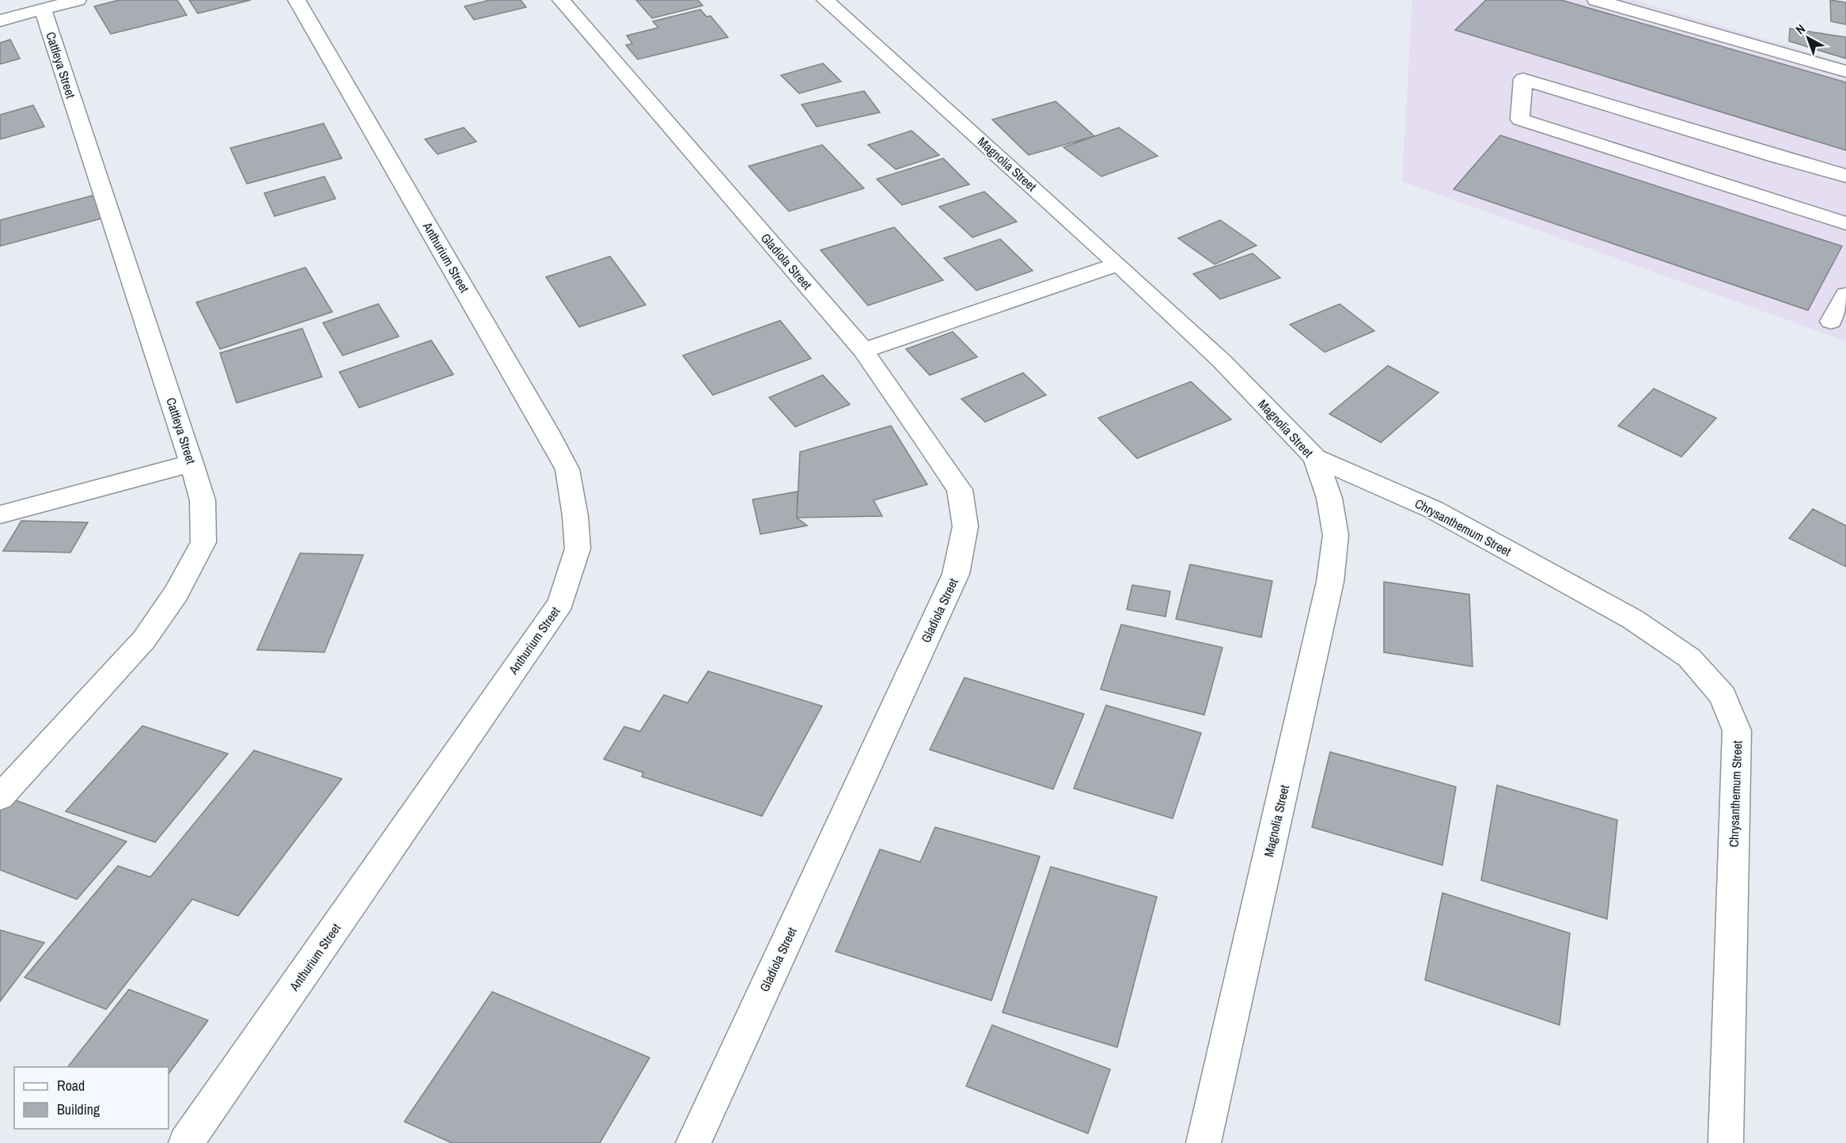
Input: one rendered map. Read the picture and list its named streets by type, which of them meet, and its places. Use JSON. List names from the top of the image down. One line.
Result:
{"streets":{"street":["Cattleya Street","Magnolia Street","Anthurium Street","Gladiola Street","Chrysanthemum Street"]},"crossings":[["Magnolia Street","Chrysanthemum Street"]],"legend":["Road","Building"],"north":"top left"}
